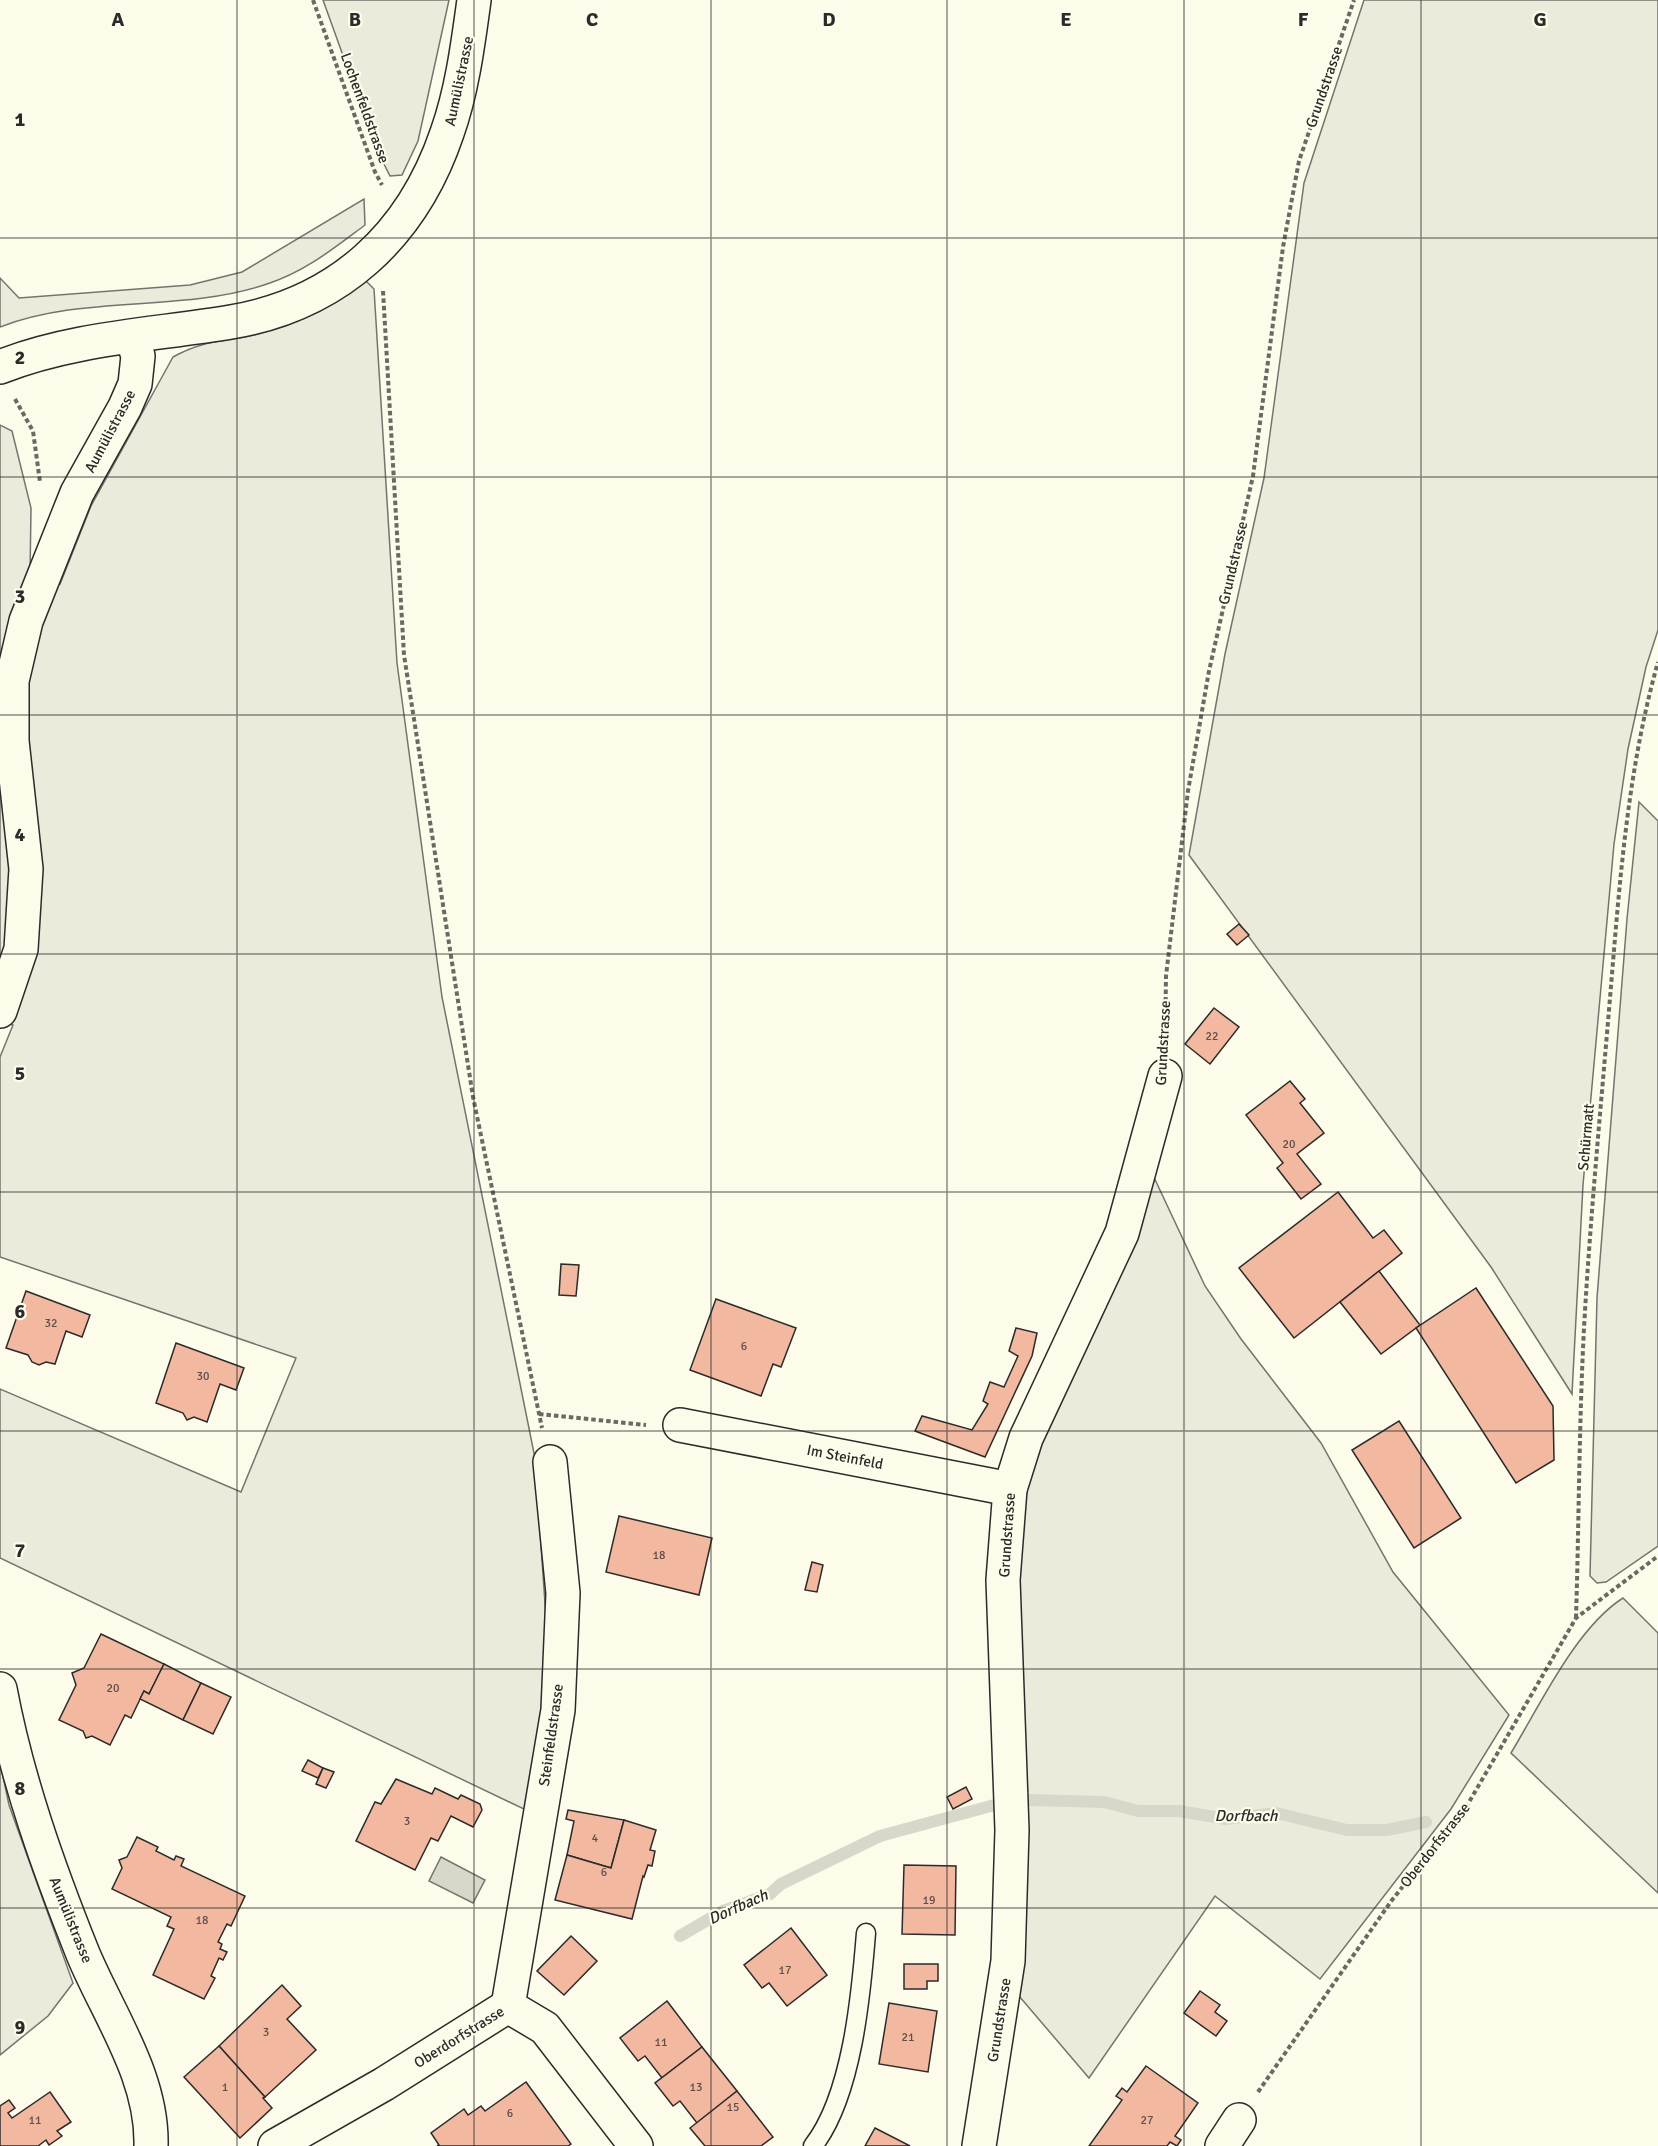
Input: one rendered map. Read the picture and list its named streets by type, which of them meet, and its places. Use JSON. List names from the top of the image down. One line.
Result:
{"streets":{"street":["Aumülistrasse","Grundstrasse","Im Steinfeld","Steinfeldstrasse","Oberdorfstrasse"],"path":["Lochenfeldstrasse","Schürmatt"]},"crossings":[["Aumülistrasse","Lochenfeldstrasse"],["Grundstrasse","Im Steinfeld"],["Schürmatt","Oberdorfstrasse"],["Steinfeldstrasse","Oberdorfstrasse"]],"water":["Dorfbach"],"house_numbers":["22","20","32","6","30","18","20","3","4","6","19","18","17","3","21","11","1","13","15","6","11","27"],"grid":{"columns":["A","B","C","D","E","F","G"],"rows":["1","2","3","4","5","6","7","8","9"]}}
